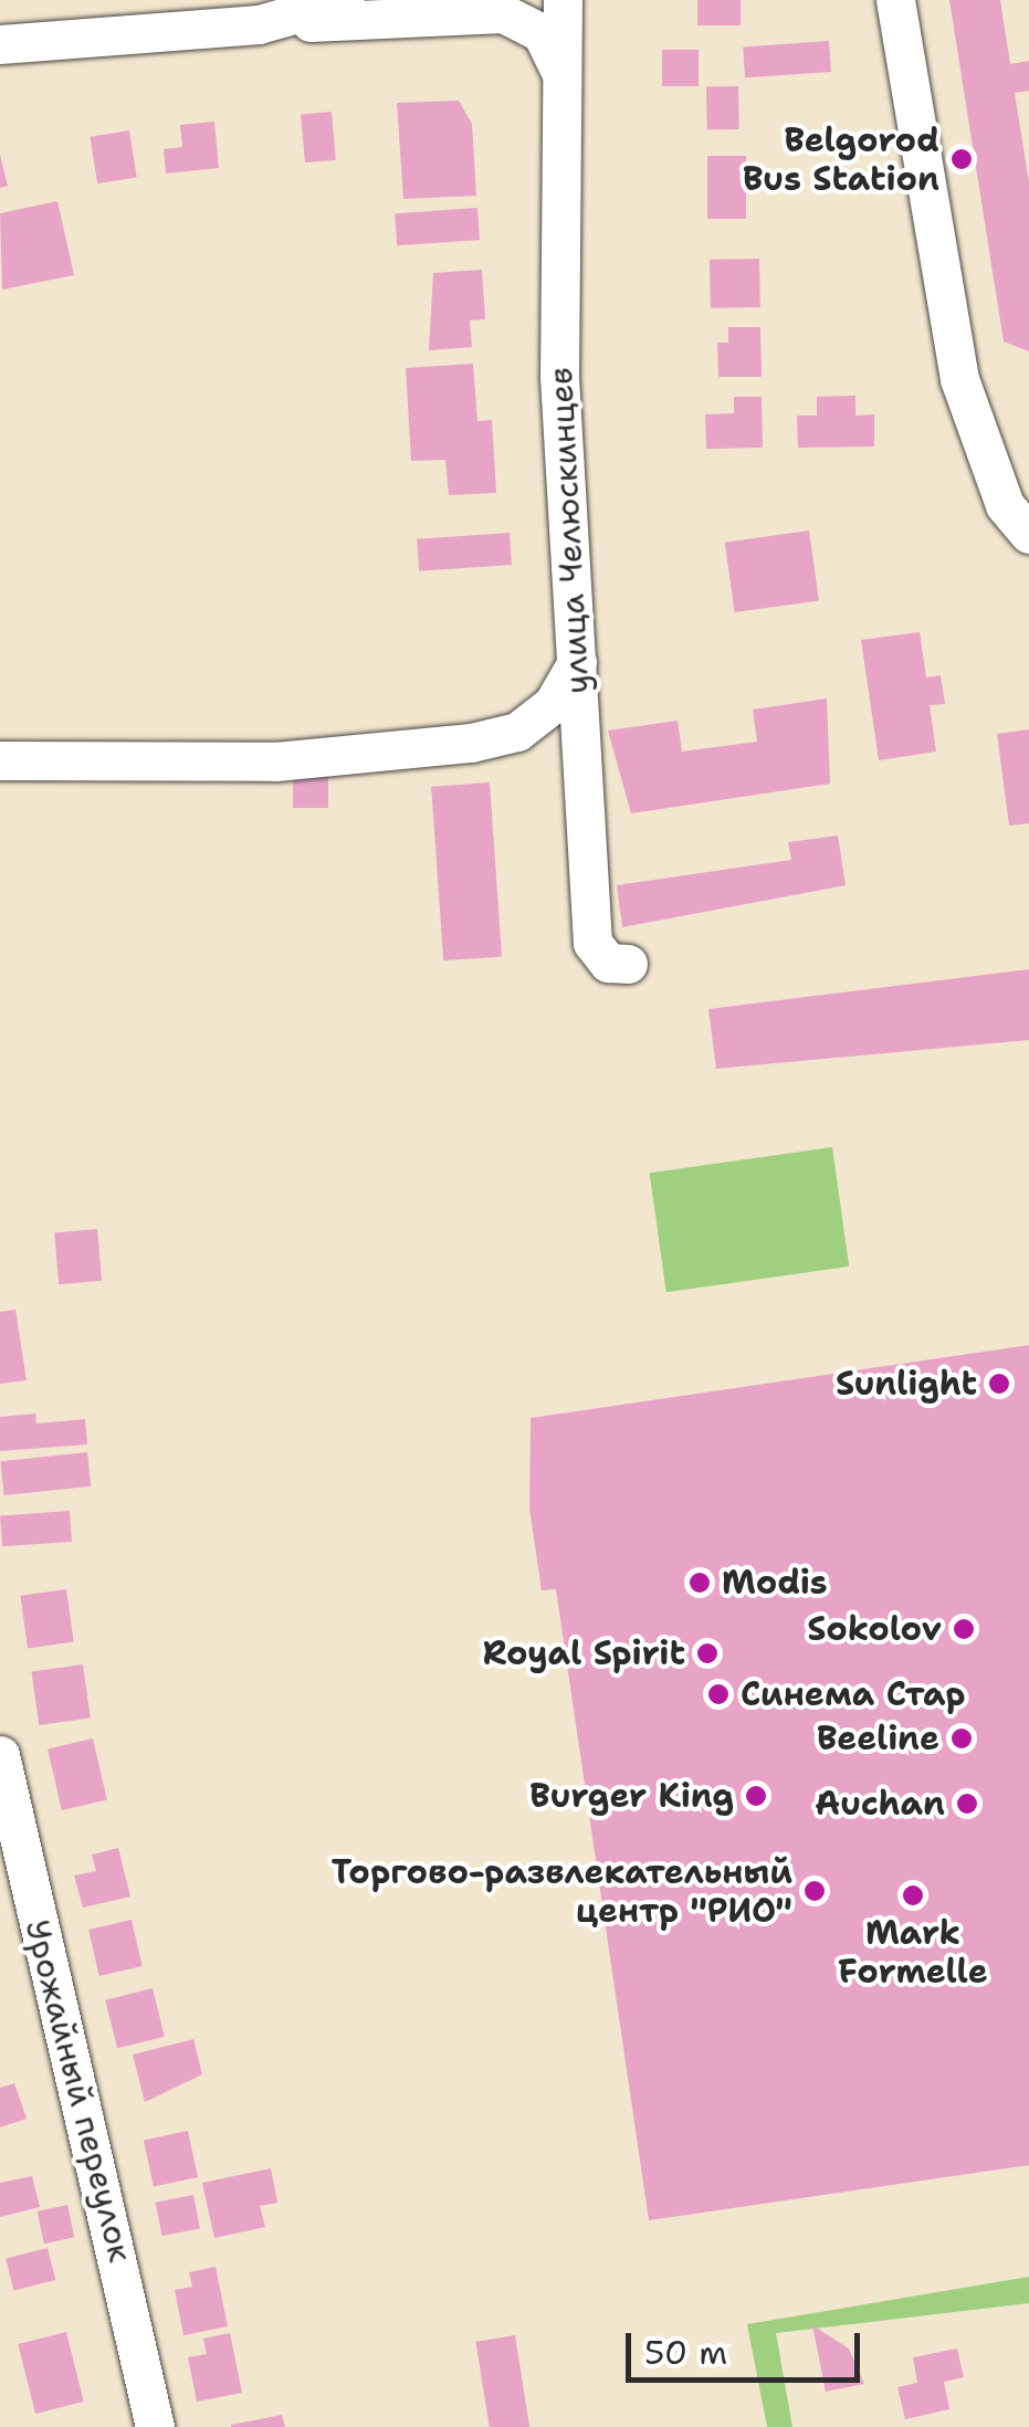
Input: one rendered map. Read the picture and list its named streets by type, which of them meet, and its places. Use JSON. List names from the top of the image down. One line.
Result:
{"streets":{"street":["улица Челюскинцев","Урожайный переулок"]},"places":["Belgorod Bus Station","Sunlight","Modis","Sokolov","Royal Spirit","Синема Стар","Beeline","Burger King","Auchan","Торгово-развлекательный центр \"РИО\"","Mark Formelle"],"scale_bar":"50 m"}
